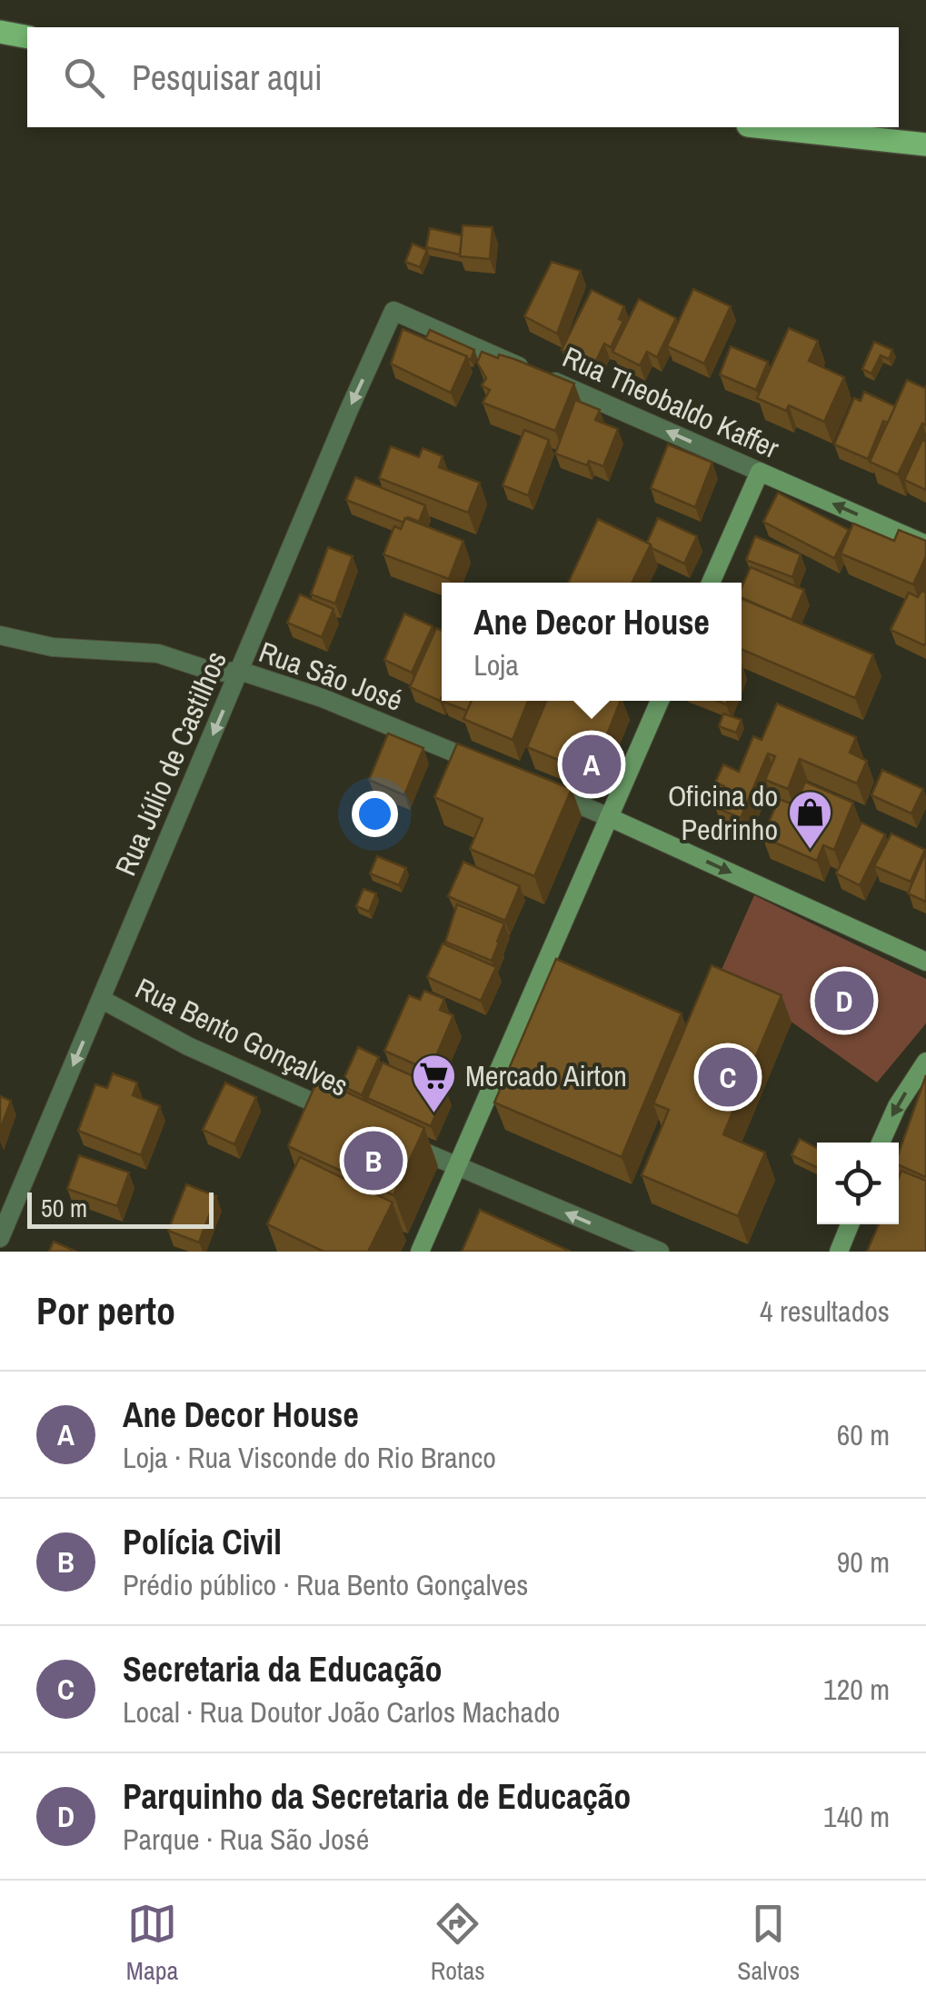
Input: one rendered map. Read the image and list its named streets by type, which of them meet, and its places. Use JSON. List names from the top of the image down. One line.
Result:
{"streets":{"street":["Rua Theobaldo Kaffer","Rua São José","Rua Júlio de Castilhos","Rua Bento Gonçalves"]},"crossings":[["Rua Theobaldo Kaffer","Rua Júlio de Castilhos"],["Rua São José","Rua Júlio de Castilhos"],["Rua Júlio de Castilhos","Rua Bento Gonçalves"]],"one_way":["Rua Theobaldo Kaffer","Rua Júlio de Castilhos"],"places":{"shop":["Oficina do Pedrinho"],"supermarket":["Mercado Airton"]},"scale_bar":"50 m","page":{"search":"Pesquisar aqui","popup":["Ane Decor House","Loja"],"pins":["A","D","C","B"],"scale":"50 m","heading":["Por perto","4 resultados"],"list":[{"mark":"A","name":"Ane Decor House","note":"Loja · Rua Visconde do Rio Branco","value":"60 m"},{"mark":"B","name":"Polícia Civil","note":"Prédio público · Rua Bento Gonçalves","value":"90 m"},{"mark":"C","name":"Secretaria da Educação","note":"Local · Rua Doutor João Carlos Machado","value":"120 m"},{"mark":"D","name":"Parquinho da Secretaria de Educação","note":"Parque · Rua São José","value":"140 m"}],"nav":["Mapa","Rotas","Salvos"]}}
